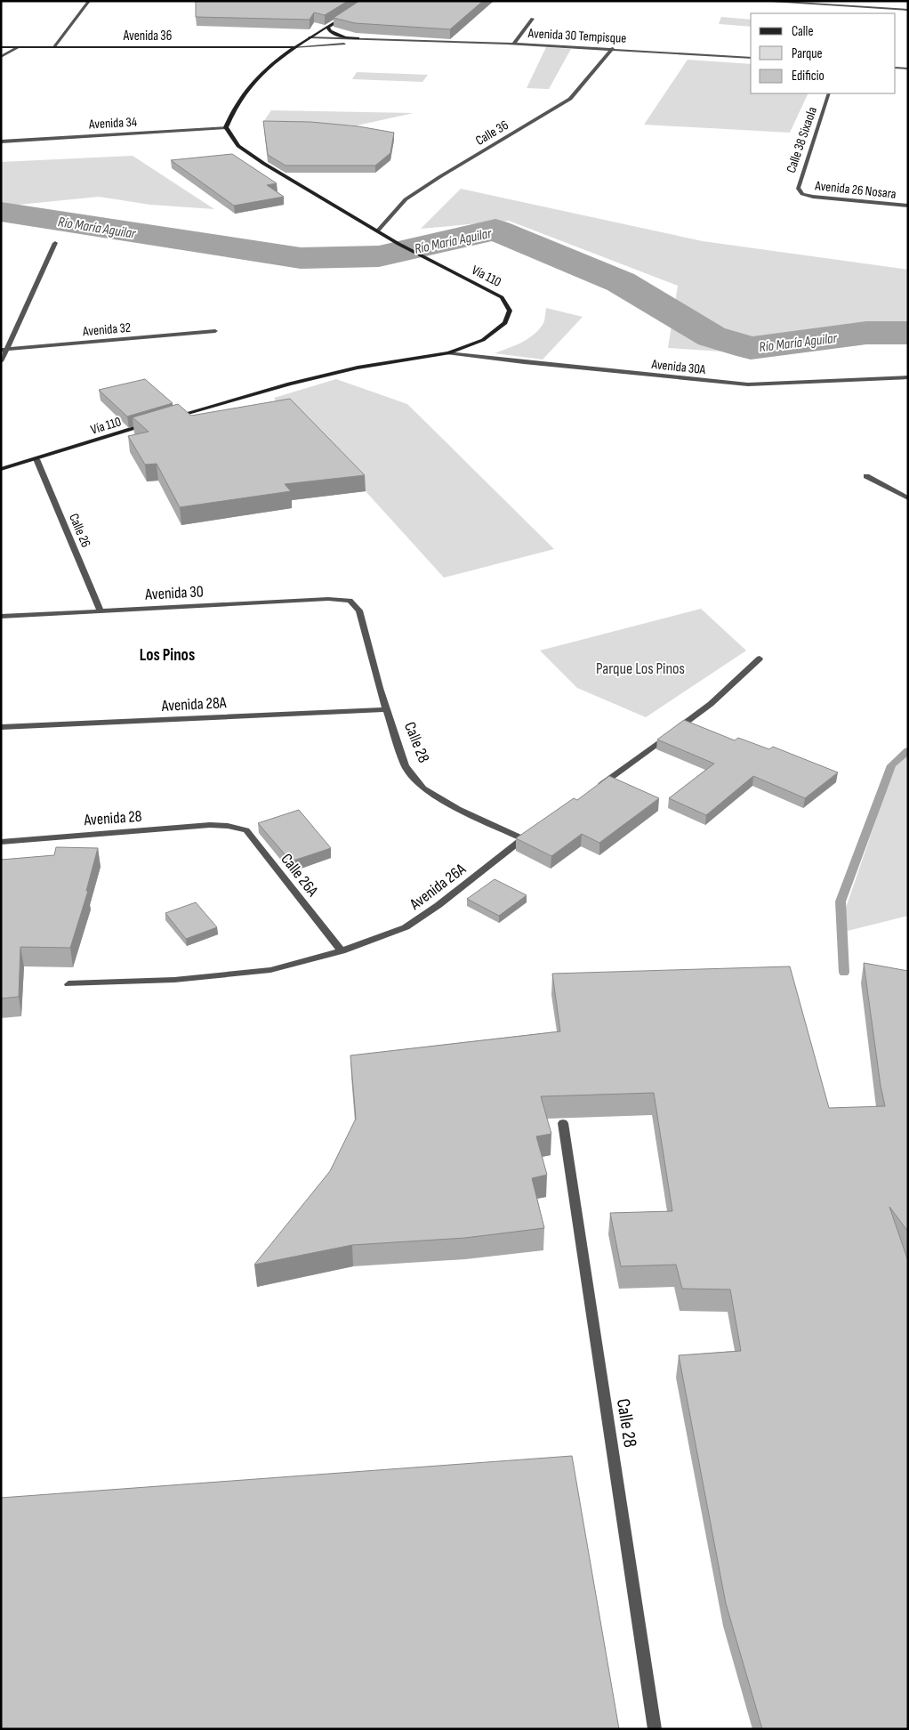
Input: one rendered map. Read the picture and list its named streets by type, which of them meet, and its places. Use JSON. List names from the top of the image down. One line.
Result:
{"streets":{"main road":["Avenida 36","Vía 110"],"street":["Avenida 30 Tempisque","Avenida 34","Calle 36","Calle 38 Sixaola","Avenida 26 Nosara","Avenida 32","Avenida 30A","Calle 26","Avenida 30","Avenida 28A","Calle 28","Avenida 28","Calle 26A","Avenida 26A"]},"crossings":[["Avenida 36","Avenida 30 Tempisque"],["Avenida 30 Tempisque","Calle 36"],["Avenida 34","Vía 110"],["Calle 36","Vía 110"],["Calle 38 Sixaola","Avenida 26 Nosara"],["Vía 110","Avenida 30A"],["Vía 110","Calle 26"],["Calle 26","Avenida 30"],["Avenida 30","Calle 28"],["Avenida 28A","Calle 28"],["Calle 28","Avenida 26A"],["Avenida 28","Calle 26A"],["Calle 26A","Avenida 26A"]],"districts":["Los Pinos"],"water":["Río María Aguilar"],"parks":["Parque Los Pinos"],"legend":["Calle","Parque","Edificio"]}
